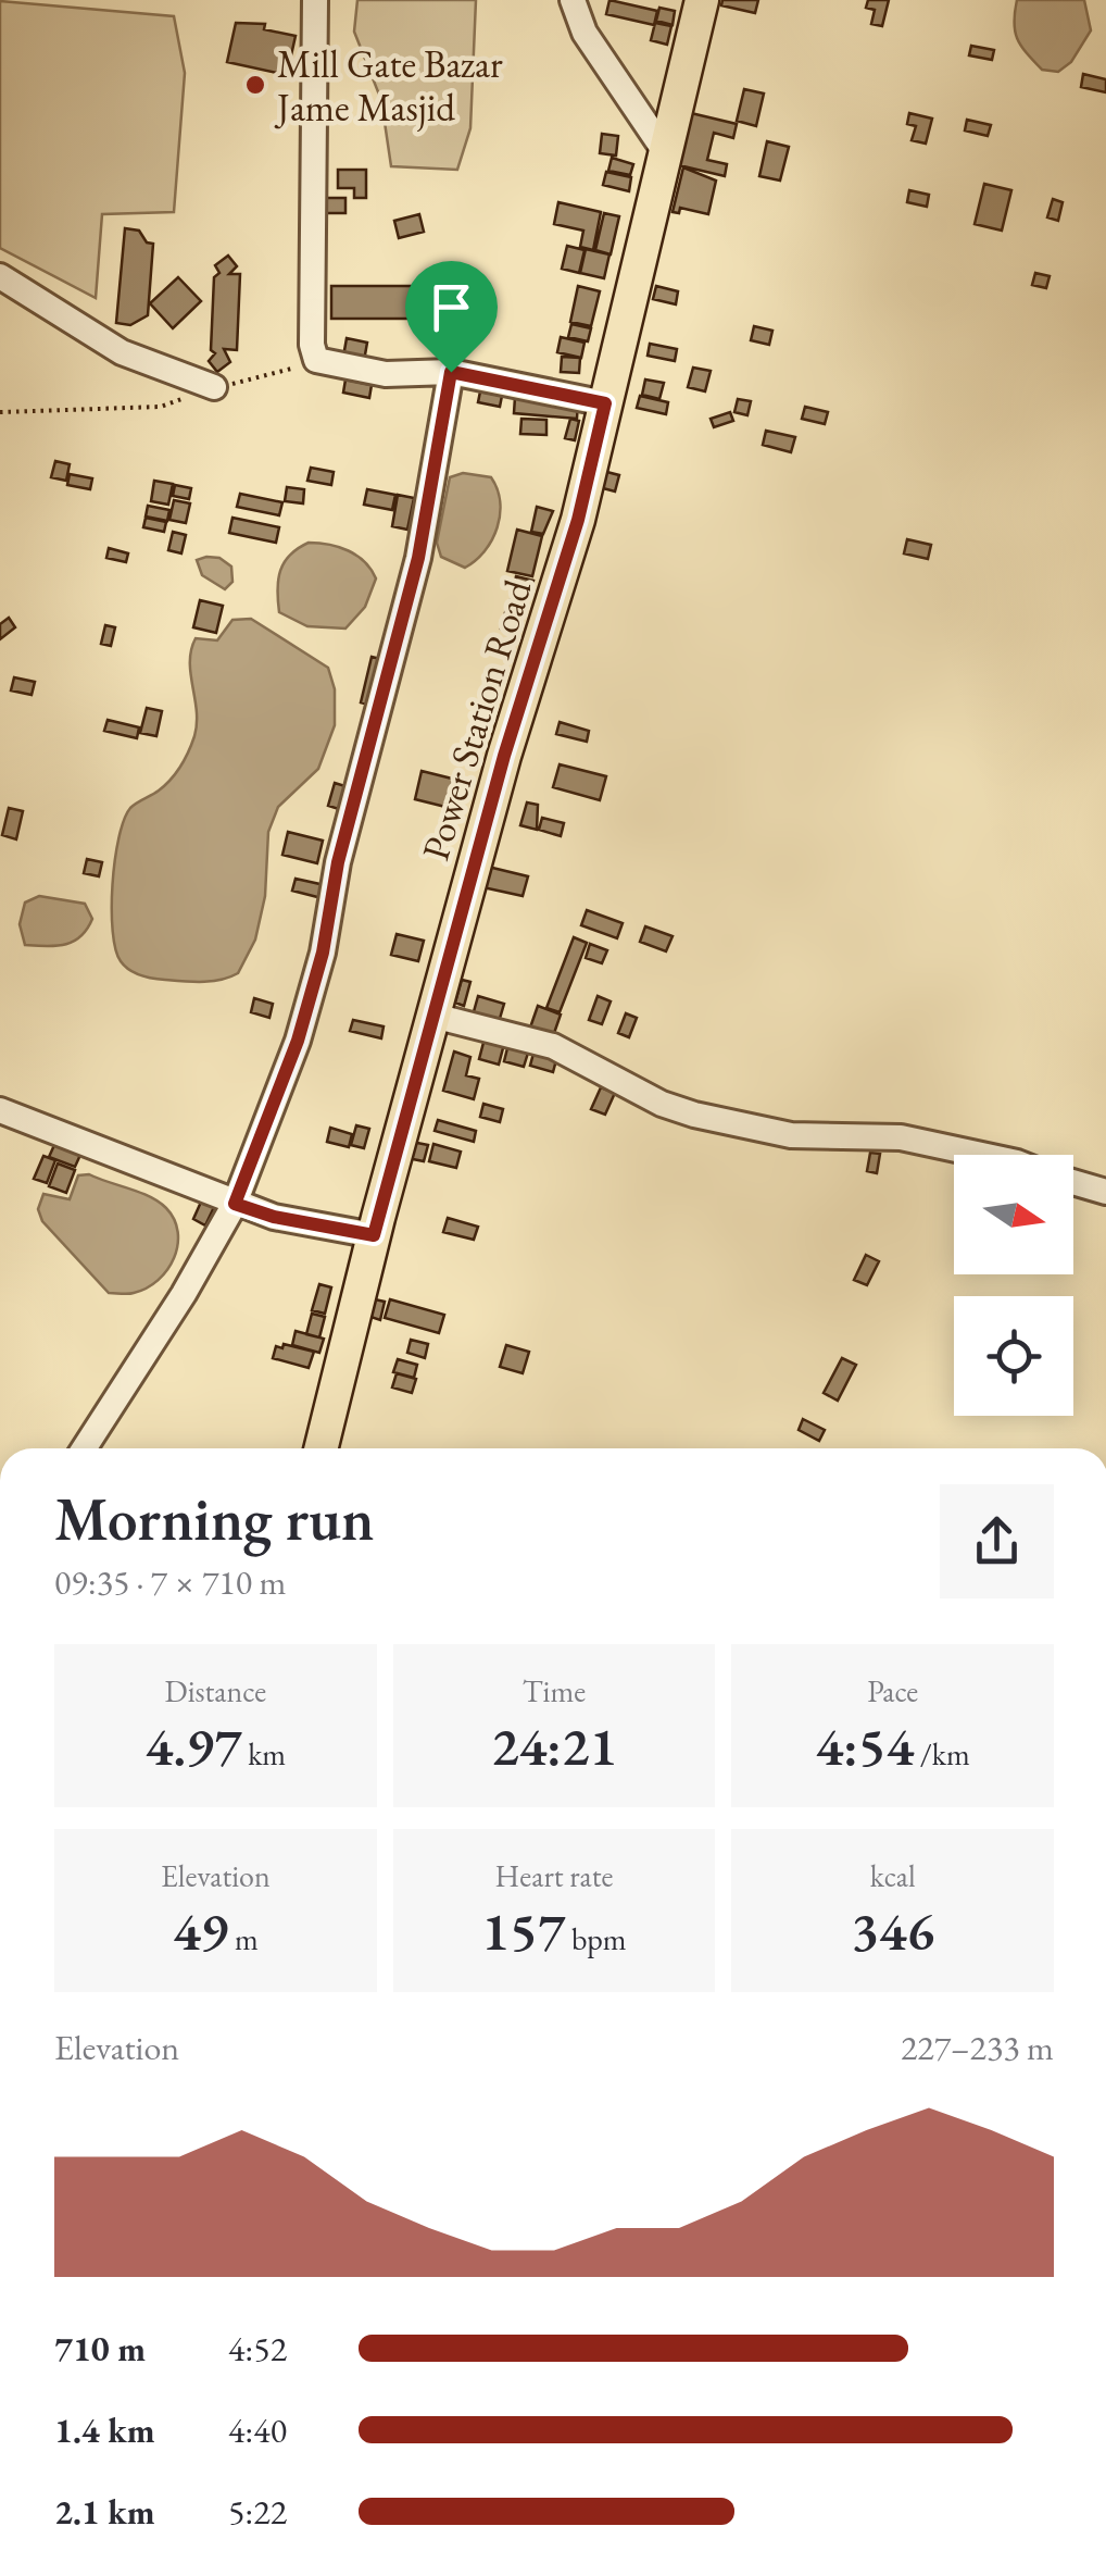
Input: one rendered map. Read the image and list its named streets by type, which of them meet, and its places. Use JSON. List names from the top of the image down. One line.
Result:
{"streets":{"main road":["Power Station Road"]},"places":["Mill Gate Bazar Jame Masjid"],"north":"right","page":{"heading":["Morning run","09:35 · 7 × 710 m"],"stats":[["Distance","4.97 km"],["Time","24:21"],["Pace","4:54 /km"],["Elevation","49 m"],["Heart rate","157 bpm"],["kcal","346"]],"chart":["Elevation","227–233 m"],"list":[{"name":"710 m","note":"4:52"},{"name":"1.4 km","note":"4:40"},{"name":"2.1 km","note":"5:22"}]}}
